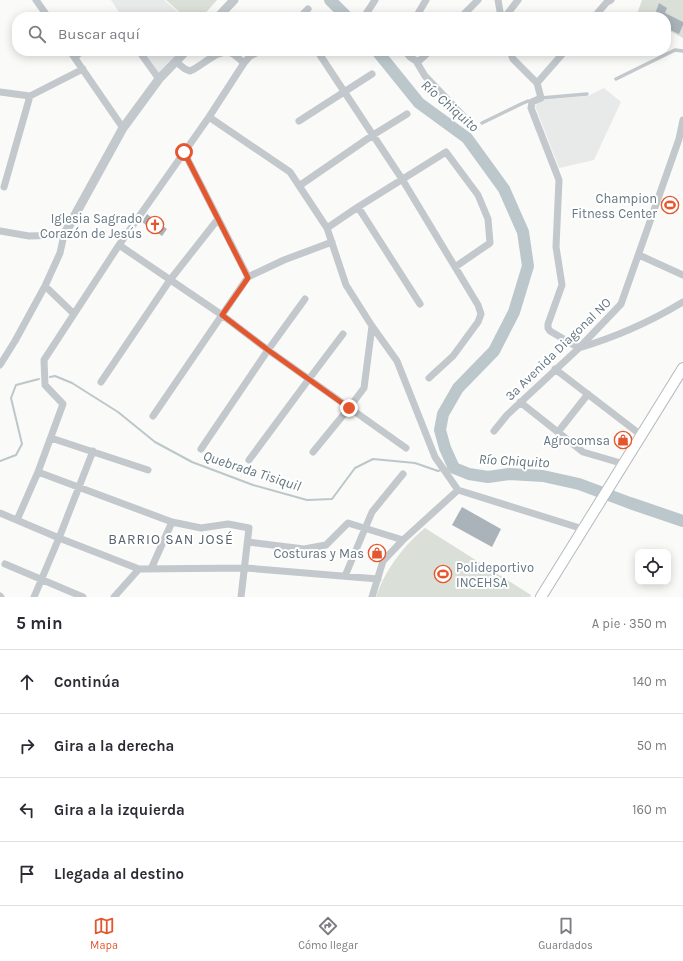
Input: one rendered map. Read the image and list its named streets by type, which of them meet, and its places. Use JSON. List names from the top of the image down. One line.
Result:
{"streets":{"street":["3a Avenida Diagonal NO"]},"districts":["BARRIO SAN JOSÉ"],"water":["Río Chiquito","Quebrada Tisiquil"],"places":{"sports":["Champion Fitness Center","Polideportivo INCEHSA"],"church":["Iglesia Sagrado Corazón de Jesús"],"shop":["Agrocomsa","Costuras y Mas"]},"page":{"search":"Buscar aquí","heading":["5 min","A pie · 350 m"],"list":[["Continúa","140 m"],["Gira a la derecha","50 m"],["Gira a la izquierda","160 m"],"Llegada al destino"],"nav":["Mapa","Cómo llegar","Guardados"]}}
